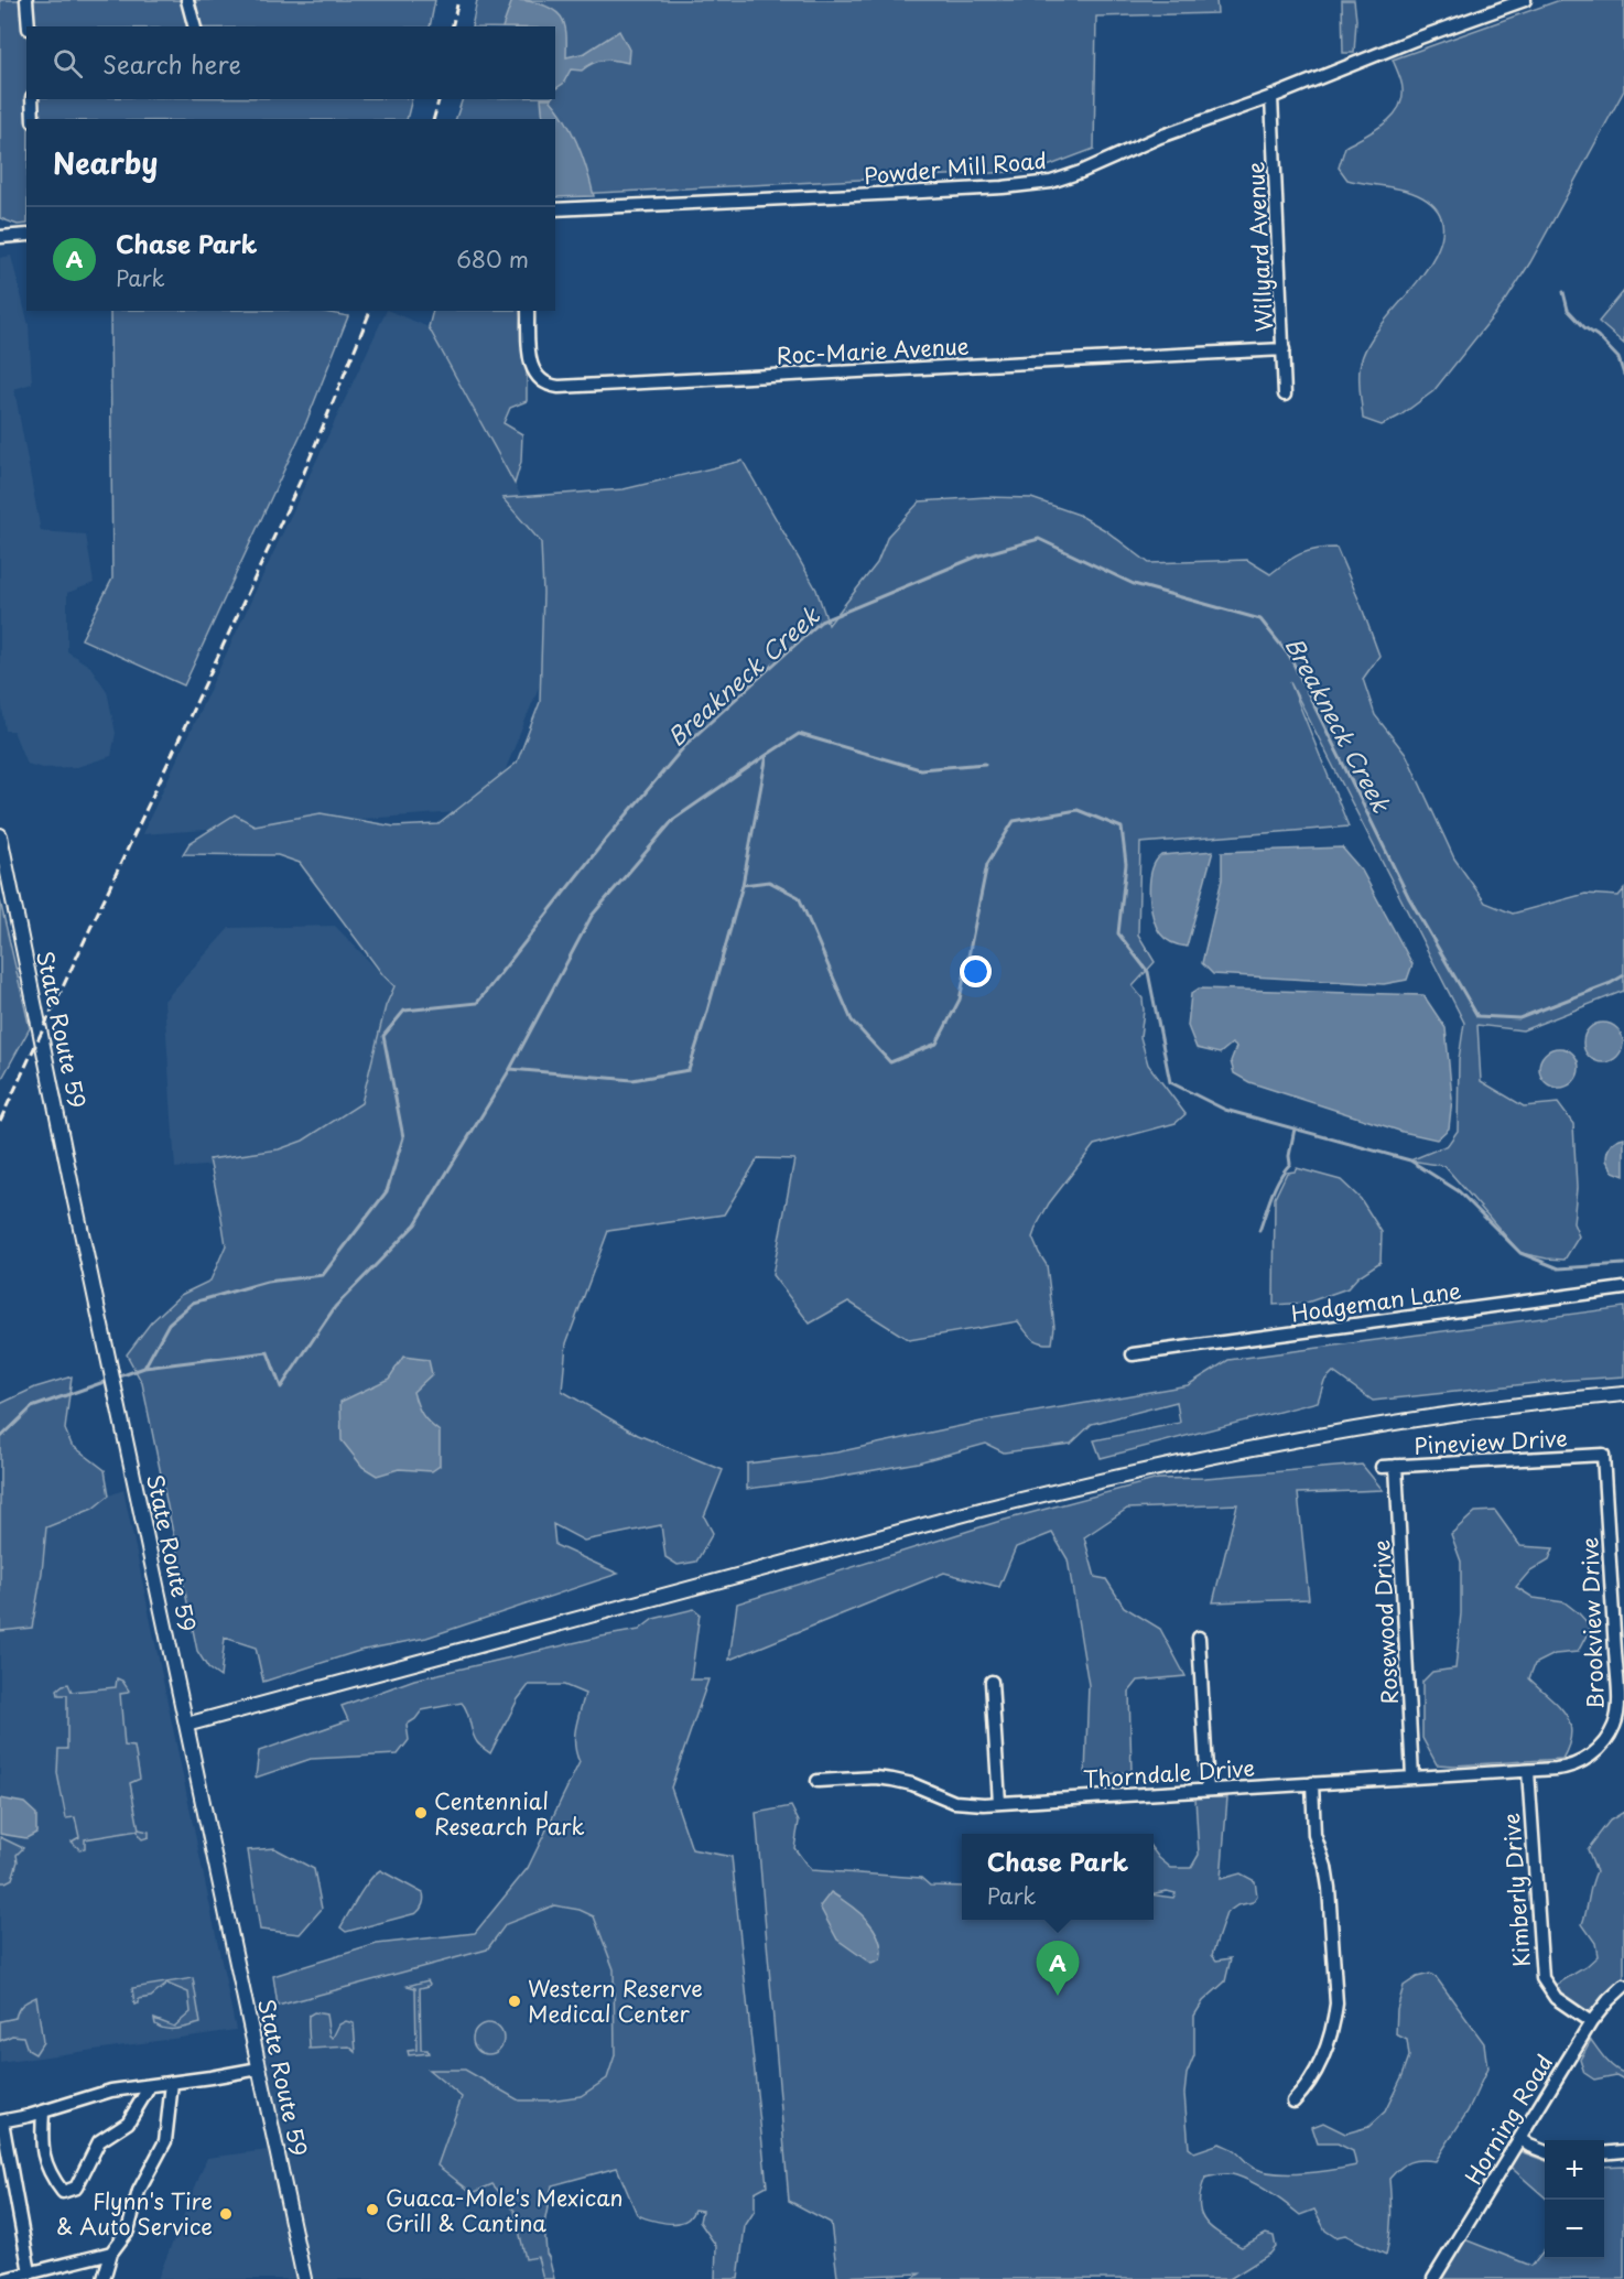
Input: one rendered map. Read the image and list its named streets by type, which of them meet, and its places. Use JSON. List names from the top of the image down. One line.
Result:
{"streets":{"main road":["State Route 59"],"street":["Powder Mill Road","Willyard Avenue","Roc-Marie Avenue","Hodgeman Lane","Pineview Drive","Rosewood Drive","Brookview Drive","Thorndale Drive","Kimberly Drive","Horning Road"]},"crossings":[["Powder Mill Road","Willyard Avenue"],["Willyard Avenue","Roc-Marie Avenue"],["Pineview Drive","Rosewood Drive"],["Pineview Drive","Brookview Drive"],["Rosewood Drive","Thorndale Drive"],["Brookview Drive","Thorndale Drive"],["Brookview Drive","Kimberly Drive"],["Thorndale Drive","Kimberly Drive"],["Kimberly Drive","Horning Road"]],"water":["Breakneck Creek"],"places":["Centennial Research Park","Western Reserve Medical Center","Guaca-Mole's Mexican Grill & Cantina","Flynn's Tire & Auto Service"],"page":{"search":"Search here","heading":"Nearby","list":[{"mark":"A","name":"Chase Park","note":"Park","value":"680 m"}],"popup":["Chase Park","Park"],"pins":"A","map_buttons":["+","−"]}}
